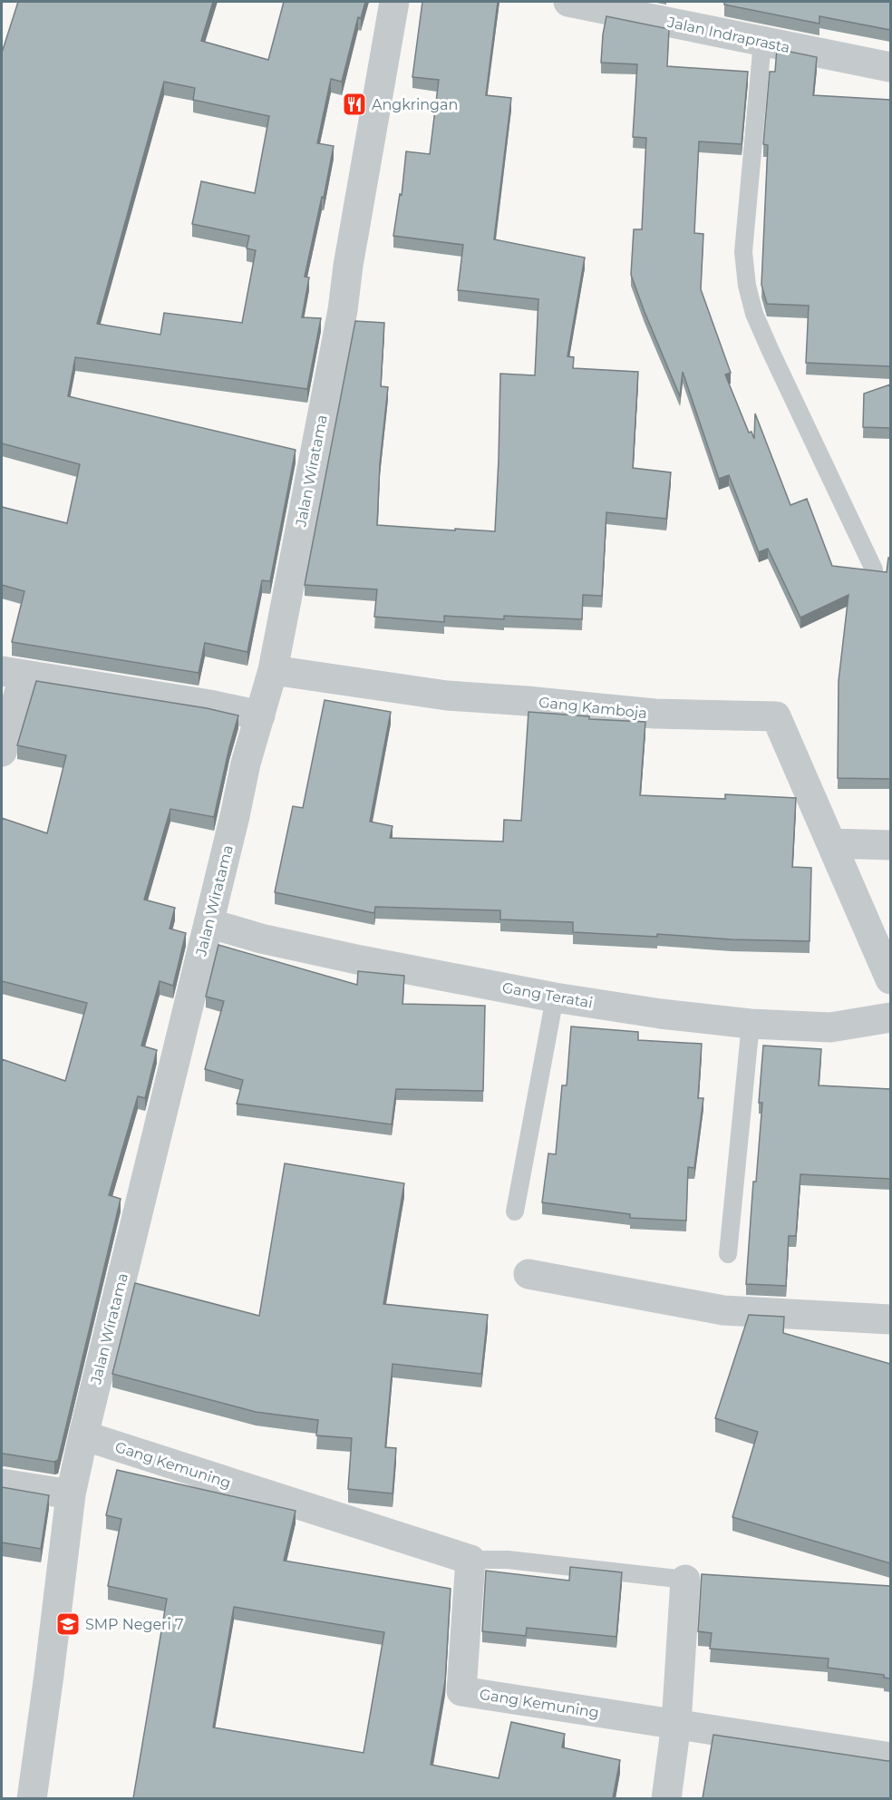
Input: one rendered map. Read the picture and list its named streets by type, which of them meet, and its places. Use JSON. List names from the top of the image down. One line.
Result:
{"streets":{"street":["Jalan Indraprasta","Jalan Wiratama","Gang Kamboja","Gang Teratai","Gang Kemuning"]},"crossings":[["Jalan Wiratama","Gang Kamboja"],["Jalan Wiratama","Gang Teratai"],["Jalan Wiratama","Gang Kemuning"]],"places":{"restaurant":["Angkringan"],"school or university":["SMP Negeri 7"]}}
